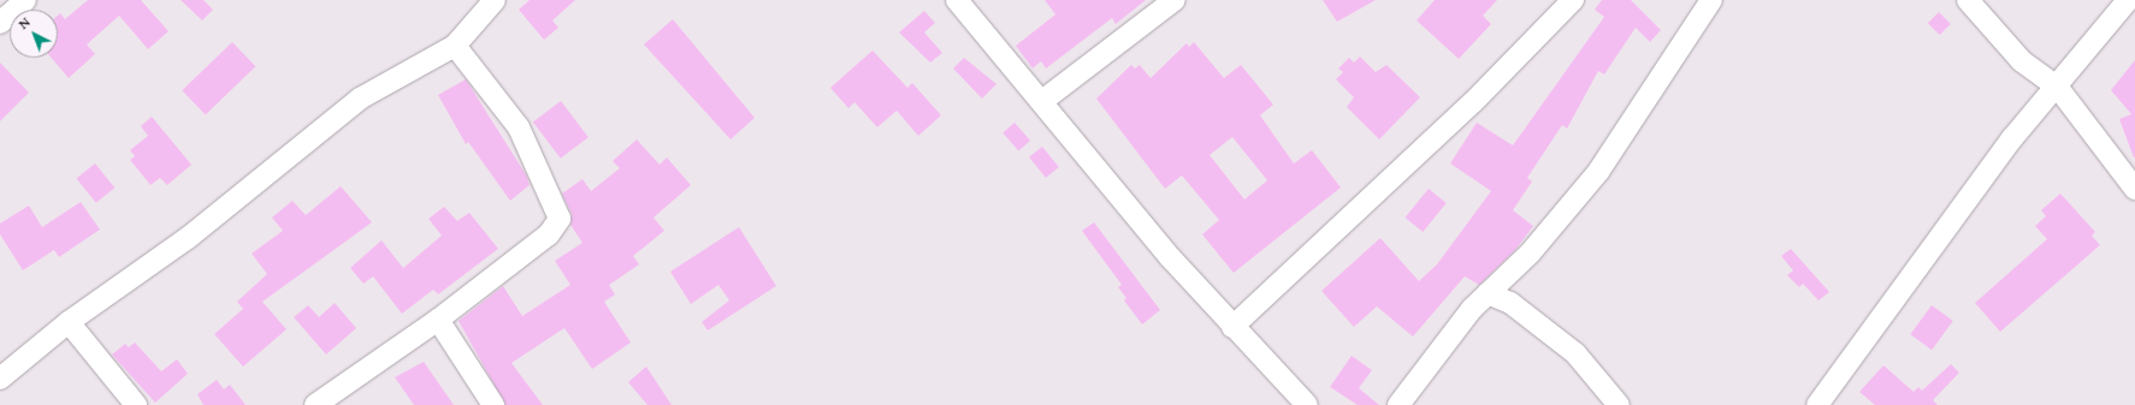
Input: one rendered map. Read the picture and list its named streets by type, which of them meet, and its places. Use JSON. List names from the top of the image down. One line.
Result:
{"north":"top left"}
